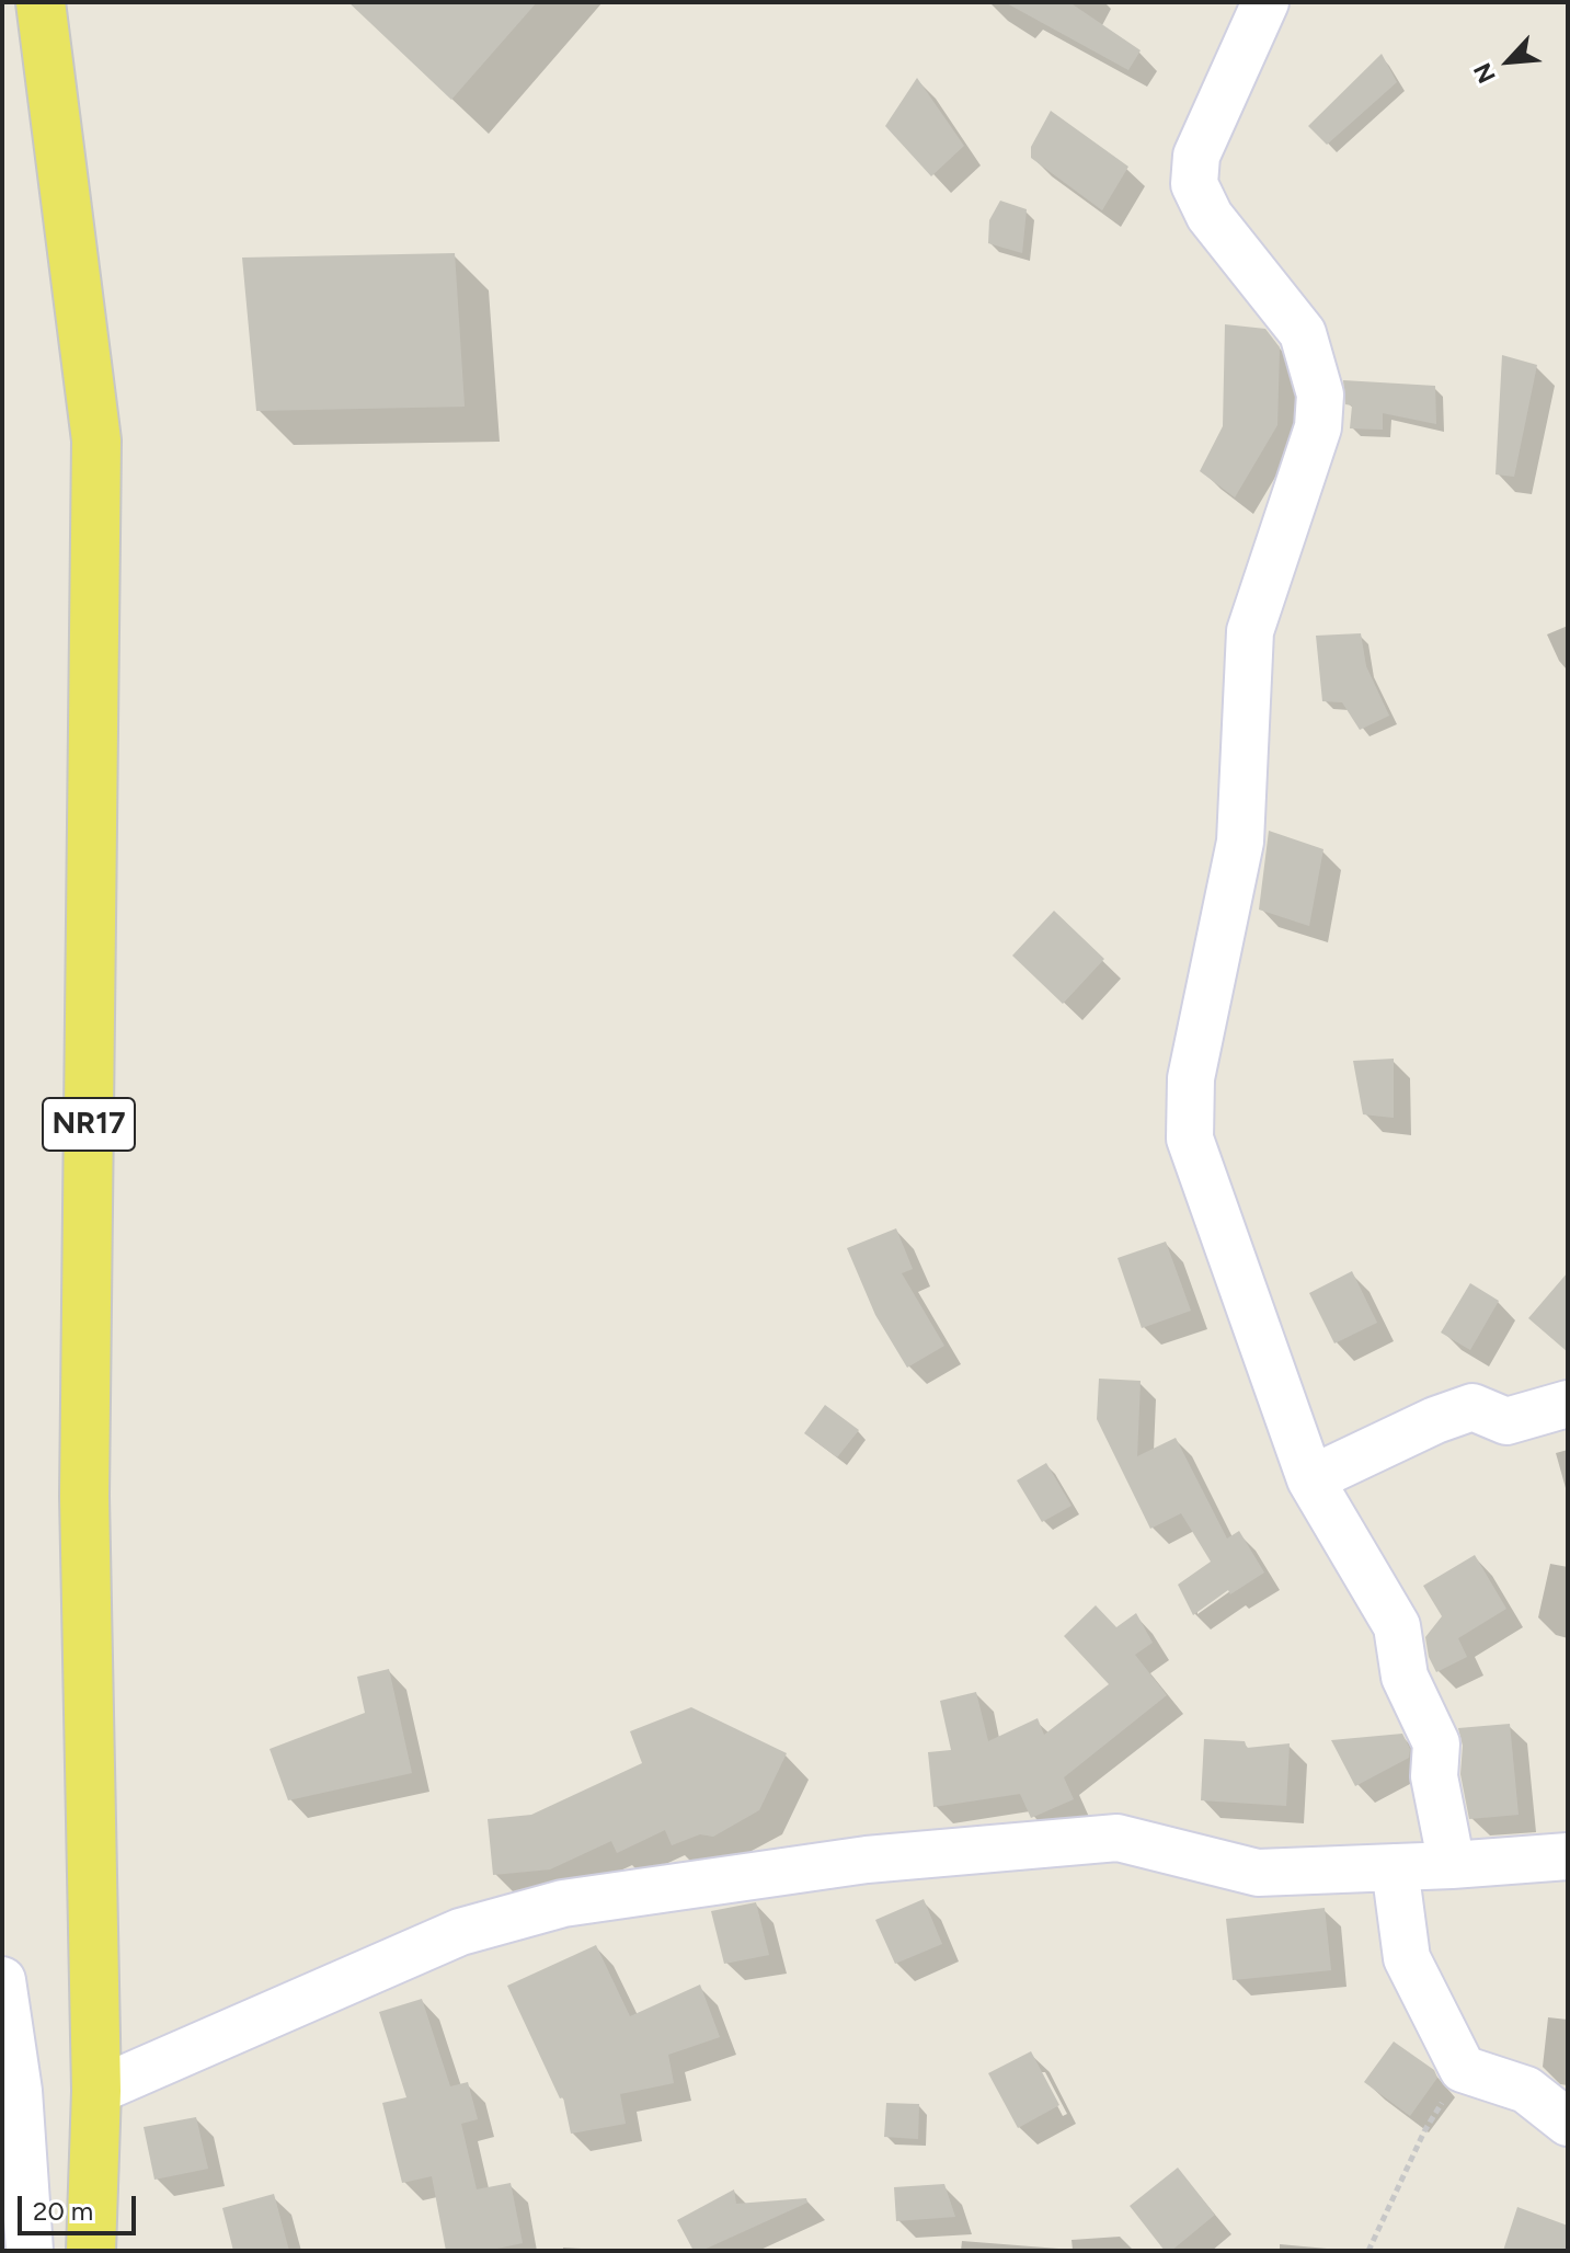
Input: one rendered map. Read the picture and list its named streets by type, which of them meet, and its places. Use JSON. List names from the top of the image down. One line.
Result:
{"streets":{"main road":["NR17"]},"scale_bar":"20 m","north":"bottom left"}
